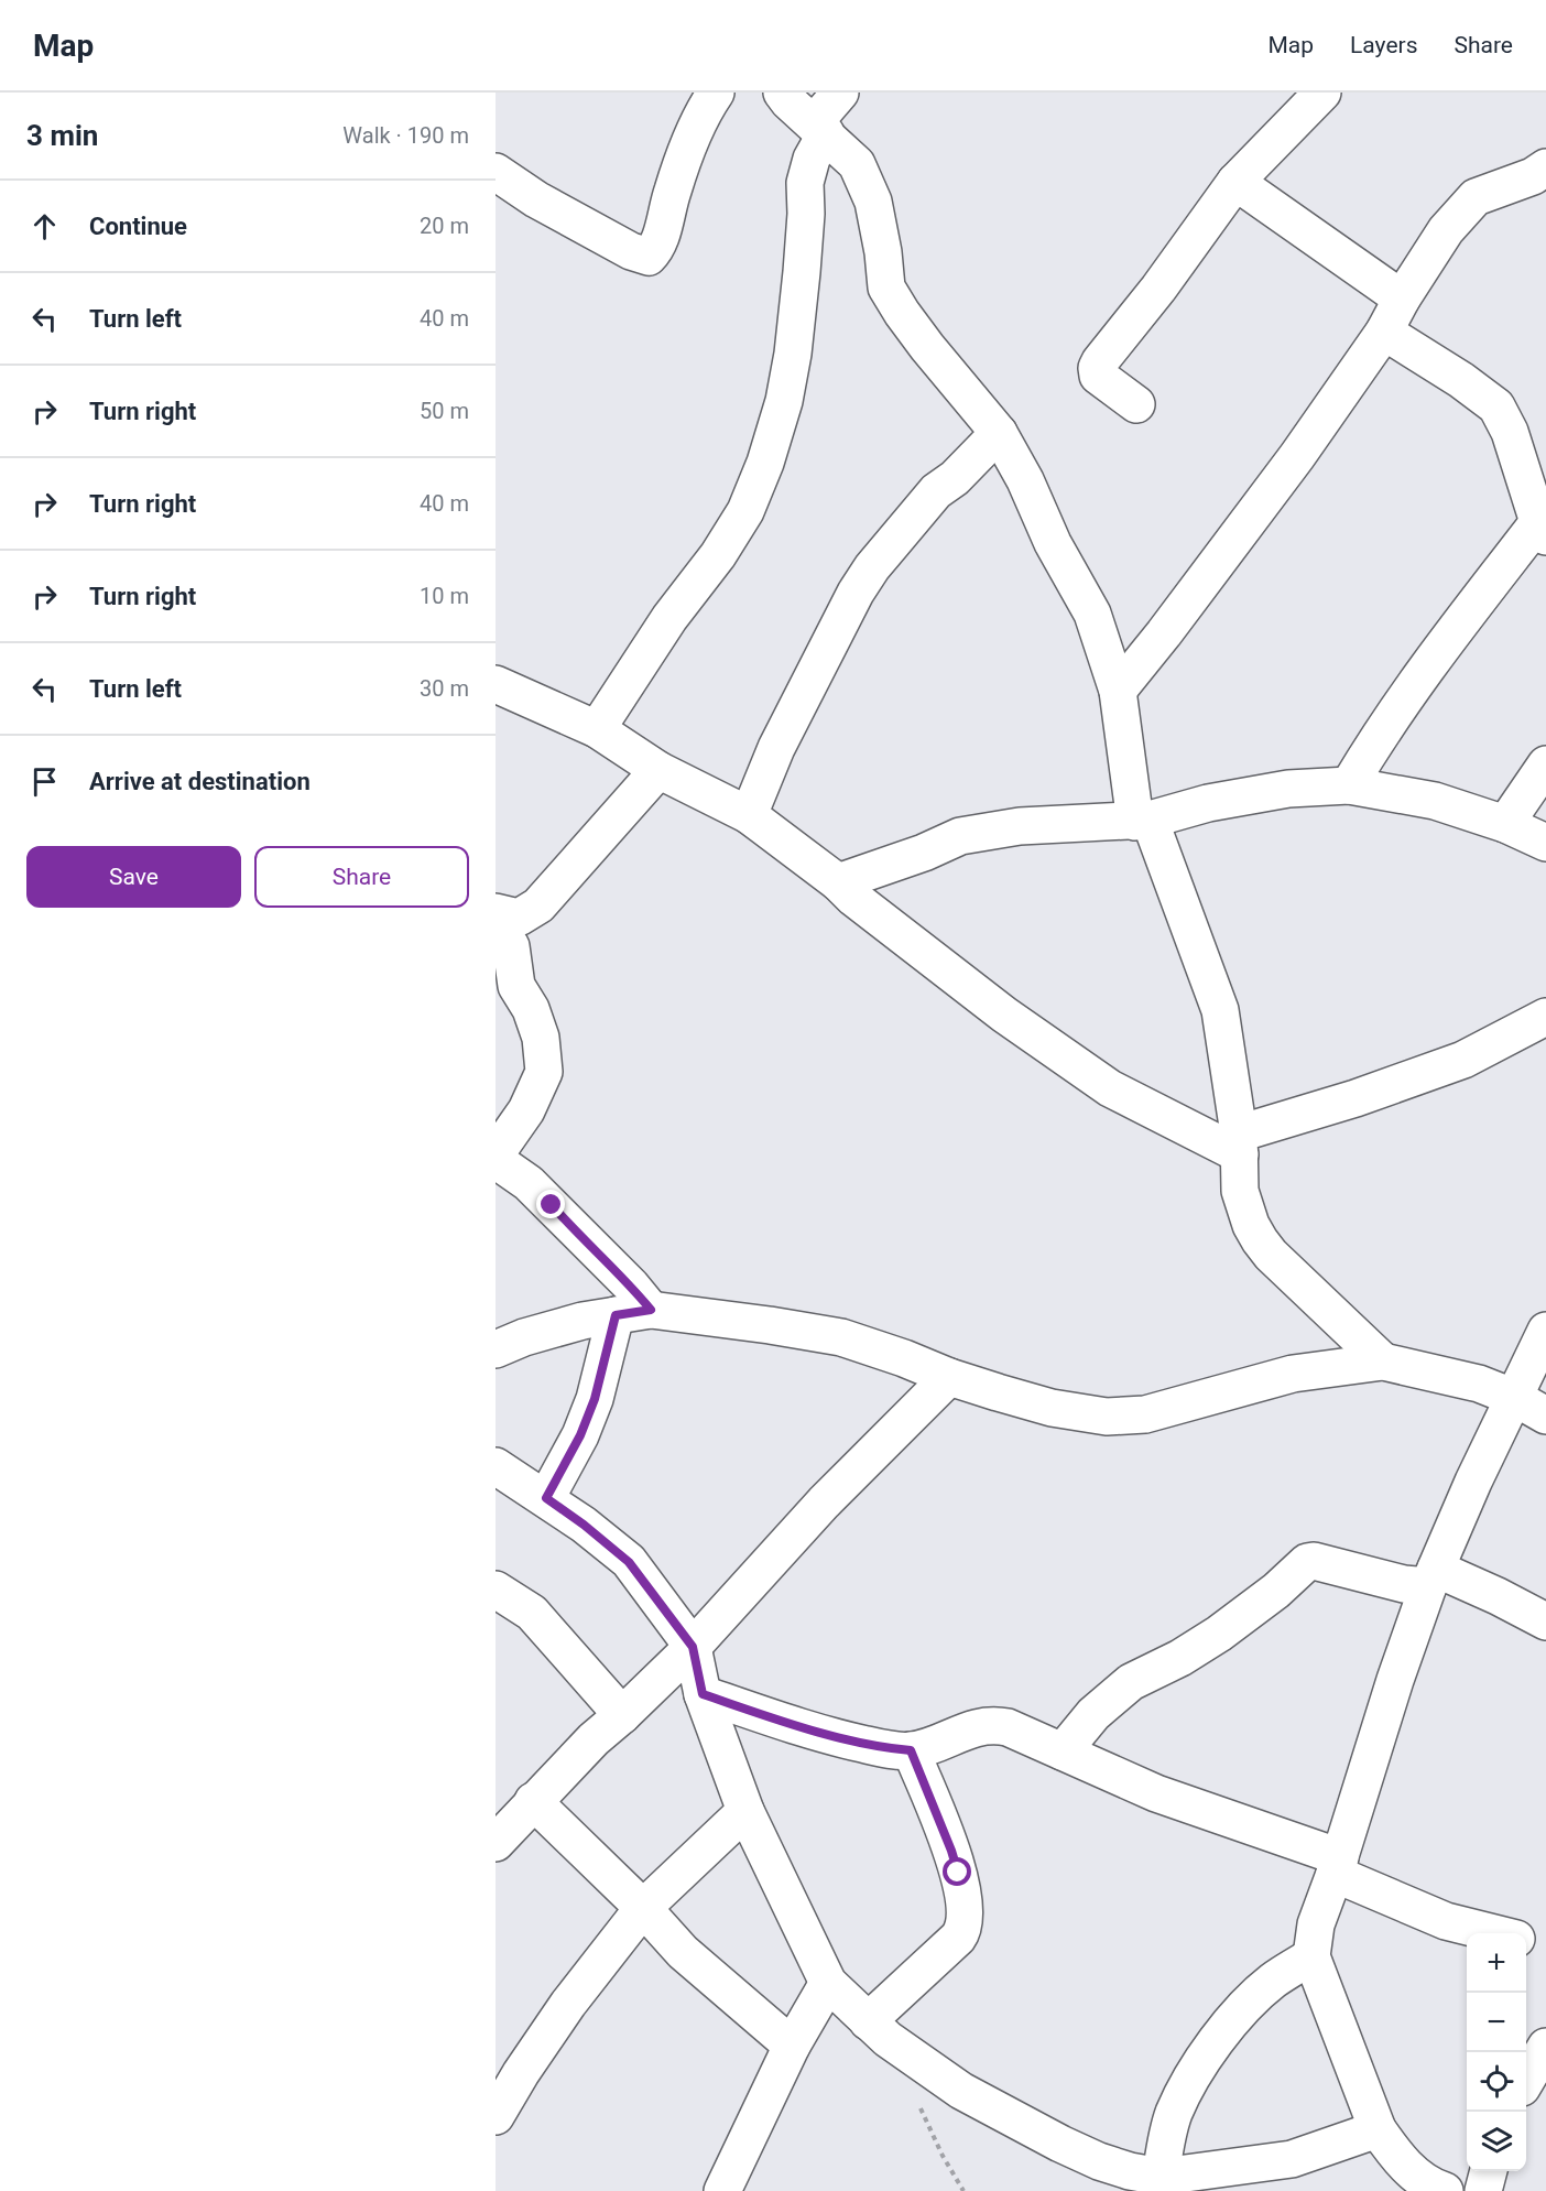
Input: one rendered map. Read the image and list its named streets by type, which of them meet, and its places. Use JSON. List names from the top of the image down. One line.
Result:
{"page":{"header":"Map","nav":["Map","Layers","Share"],"heading":["3 min","Walk · 190 m"],"list":[["Continue","20 m"],["Turn left","40 m"],["Turn right","50 m"],["Turn right","40 m"],["Turn right","10 m"],["Turn left","30 m"],"Arrive at destination"],"buttons":["Save","Share"],"map_buttons":["+","−"]}}
